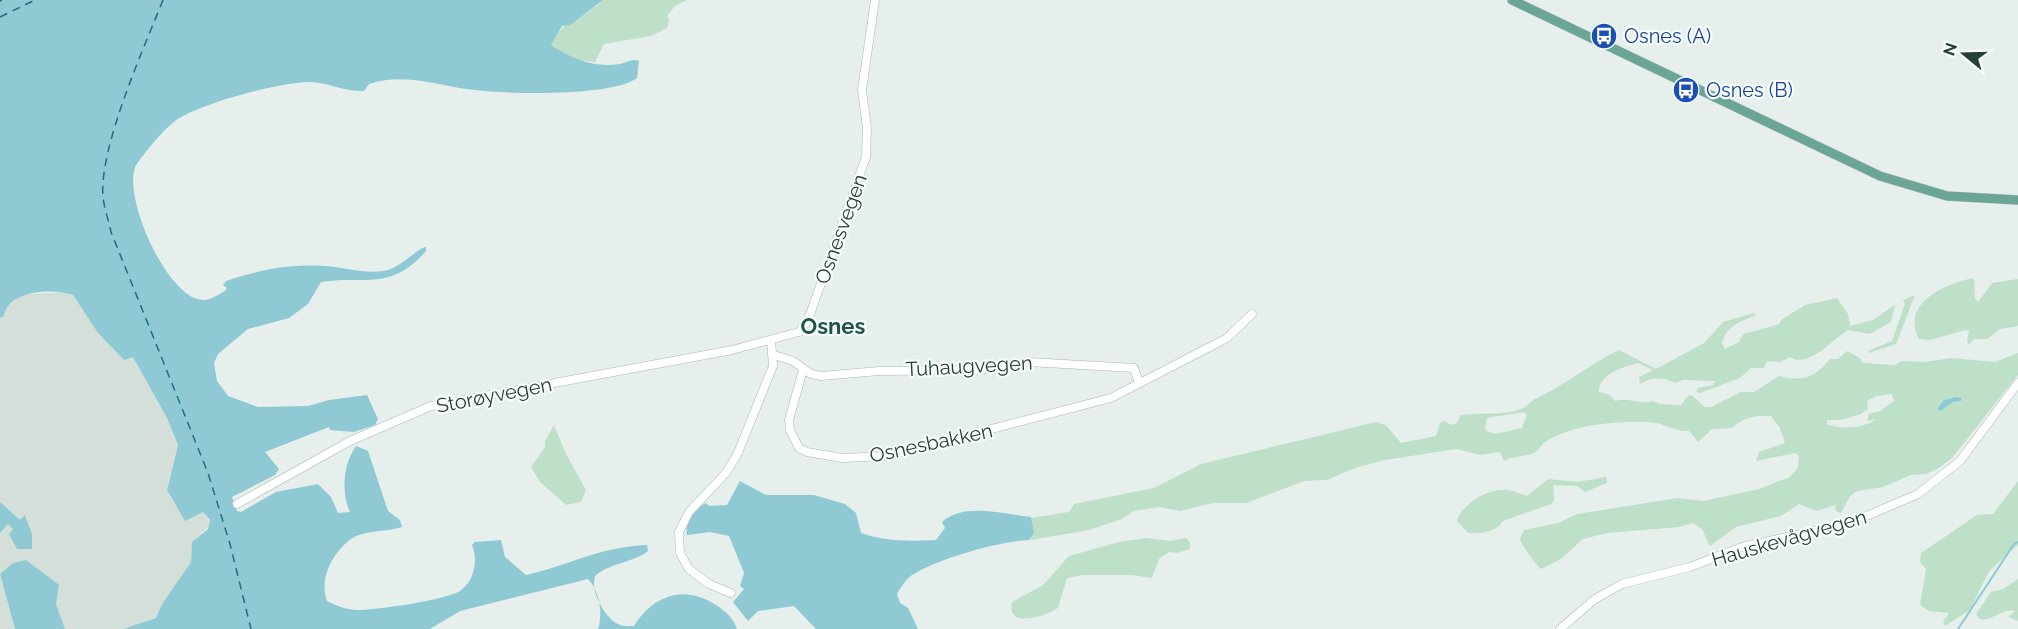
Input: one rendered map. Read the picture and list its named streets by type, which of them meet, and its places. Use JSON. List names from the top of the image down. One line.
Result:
{"streets":{"street":["Osnesvegen","Tuhaugvegen","Storøyvegen","Osnesbakken","Hauskevågvegen"]},"crossings":[["Osnesvegen","Storøyvegen"],["Tuhaugvegen","Osnesbakken"]],"districts":["Osnes"],"places":{"bus stop":["Osnes (A)","Osnes (B)"]},"north":"left"}
